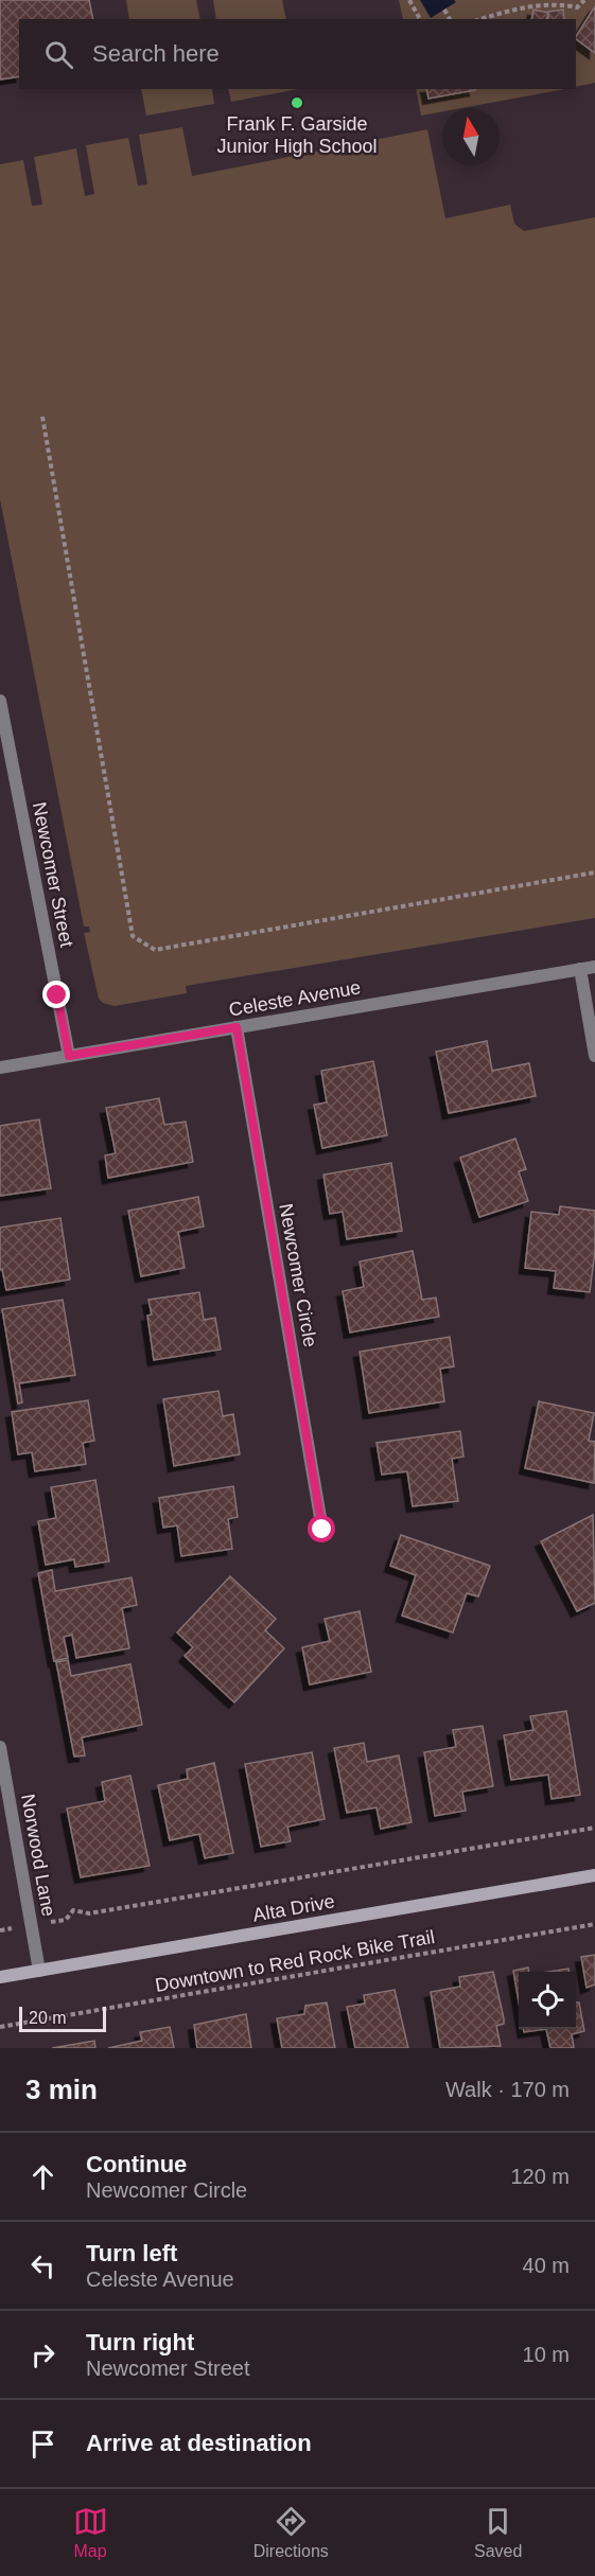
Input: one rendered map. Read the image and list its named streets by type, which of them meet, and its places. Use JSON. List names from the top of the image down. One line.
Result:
{"streets":{"main road":["Alta Drive"],"street":["Newcomer Street","Celeste Avenue","Newcomer Circle","Norwood Lane"],"path":["Downtown to Red Rock Bike Trail"]},"crossings":[["Newcomer Street","Celeste Avenue"],["Celeste Avenue","Newcomer Circle"],["Norwood Lane","Alta Drive"]],"places":["Frank F. Garside Junior High School"],"scale_bar":"20 m","north":"top","page":{"search":"Search here","scale":"20 m","heading":["3 min","Walk · 170 m"],"list":[["Continue","Newcomer Circle","120 m"],["Turn left","Celeste Avenue","40 m"],["Turn right","Newcomer Street","10 m"],"Arrive at destination"],"nav":["Map","Directions","Saved"]}}
